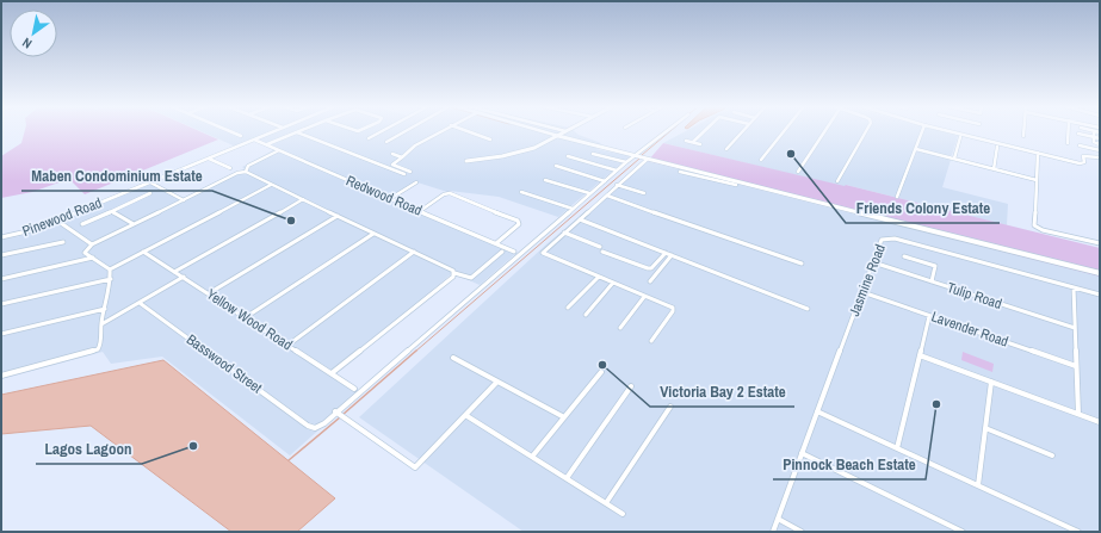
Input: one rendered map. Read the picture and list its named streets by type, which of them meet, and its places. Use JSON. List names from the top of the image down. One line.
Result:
{"streets":{"street":["Redwood Road","Pinewood Road","Jasmine Road","Tulip Road","Yellow Wood Road","Lavender Road","Basswood Street"]},"crossings":[["Redwood Road","Pinewood Road"],["Jasmine Road","Tulip Road"],["Jasmine Road","Lavender Road"]],"places":["Friends Colony Estate","Maben Condominium Estate","Victoria Bay 2 Estate","Pinnock Beach Estate","Lagos Lagoon"],"north":"bottom left"}
